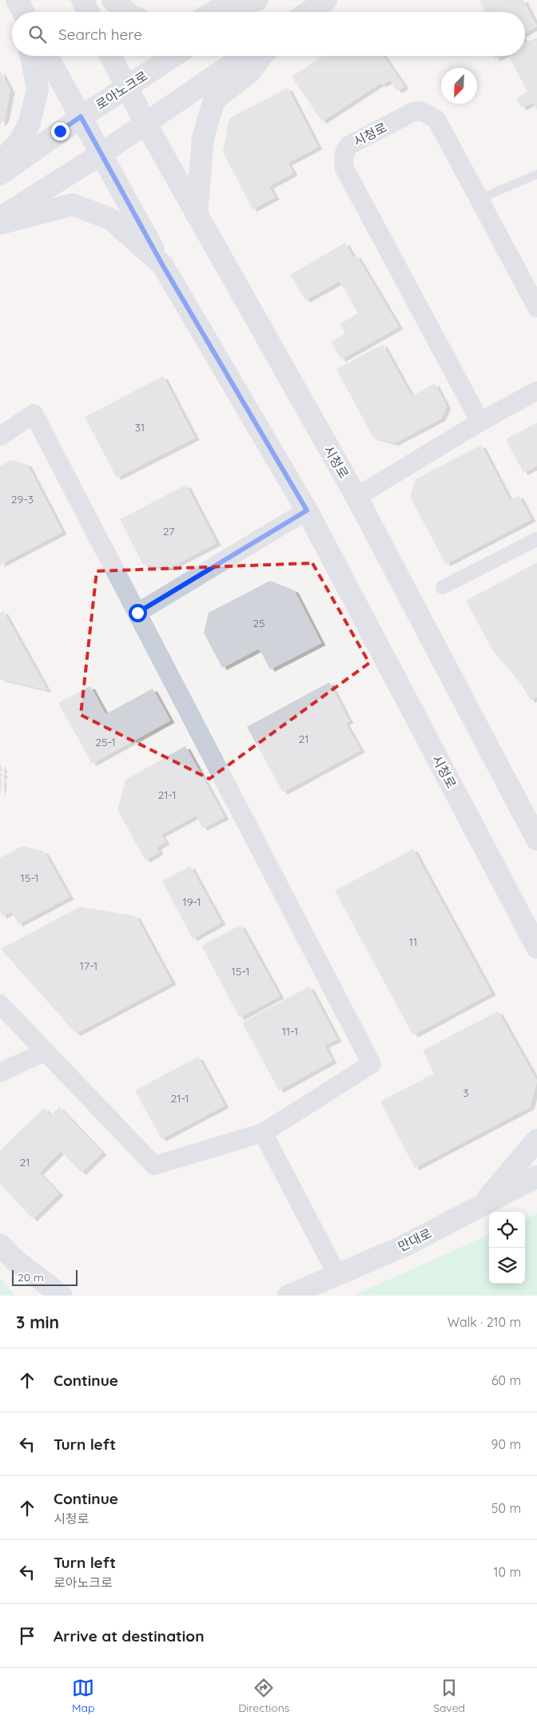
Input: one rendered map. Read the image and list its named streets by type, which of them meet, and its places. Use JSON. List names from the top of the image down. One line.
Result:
{"streets":{"street":["로아노크로","시청로","만대로"]},"crossings":[["로아노크로","시청로"]],"house_numbers":["31","29-3","27","25","21","25-1","21-1","15-1","19-1","11","17-1","15-1","11-1","3","21-1","21"],"scale_bar":"20 m","north":"bottom left","page":{"search":"Search here","scale":"20 m","heading":["3 min","Walk · 210 m"],"list":[["Continue","60 m"],["Turn left","90 m"],["Continue","시청로","50 m"],["Turn left","로아노크로","10 m"],"Arrive at destination"],"nav":["Map","Directions","Saved"]}}
